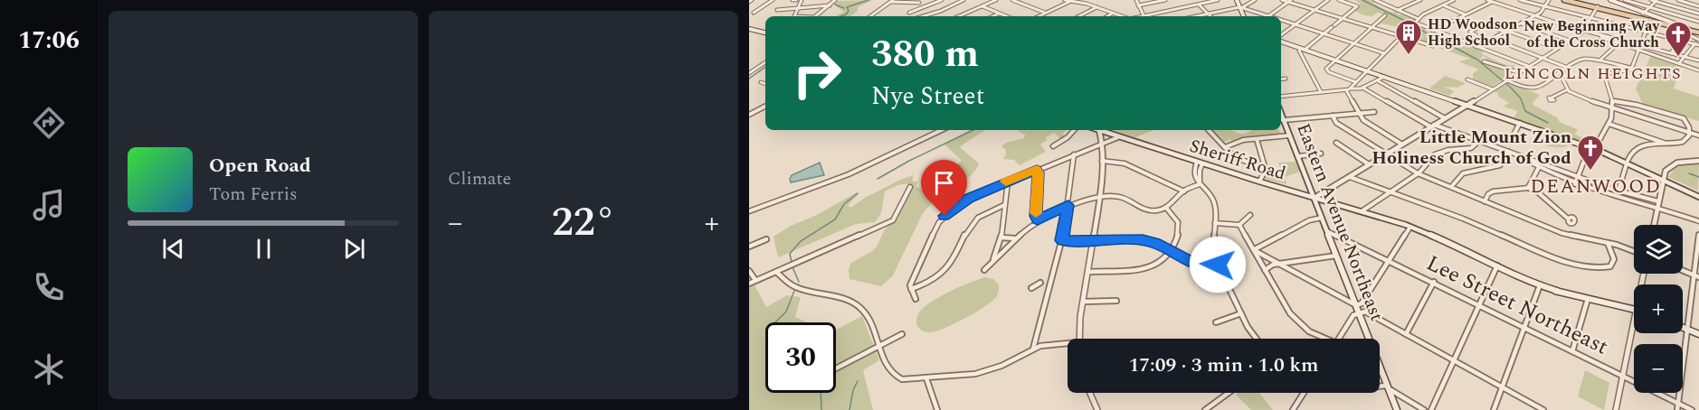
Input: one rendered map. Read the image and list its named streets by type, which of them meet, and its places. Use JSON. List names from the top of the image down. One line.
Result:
{"streets":{"main road":["Sheriff Road","Eastern Avenue Northeast"],"street":["Lee Street Northeast"]},"crossings":[["Sheriff Road","Eastern Avenue Northeast"],["Eastern Avenue Northeast","Lee Street Northeast"]],"districts":["LINCOLN HEIGHTS","DEANWOOD"],"places":{"building":["HD Woodson High School"],"church":["New Beginning Way of the Cross Church","Little Mount Zion Holiness Church of God"]},"page":{"tabs":"17:06","tile":"Climate","turn":["380 m","Nye Street"],"song":["Open Road","Tom Ferris"],"heat":["−","22°","+"],"map_buttons":["+","−"],"limit":"30","trip":"17:09 · 3 min · 1.0 km"}}
